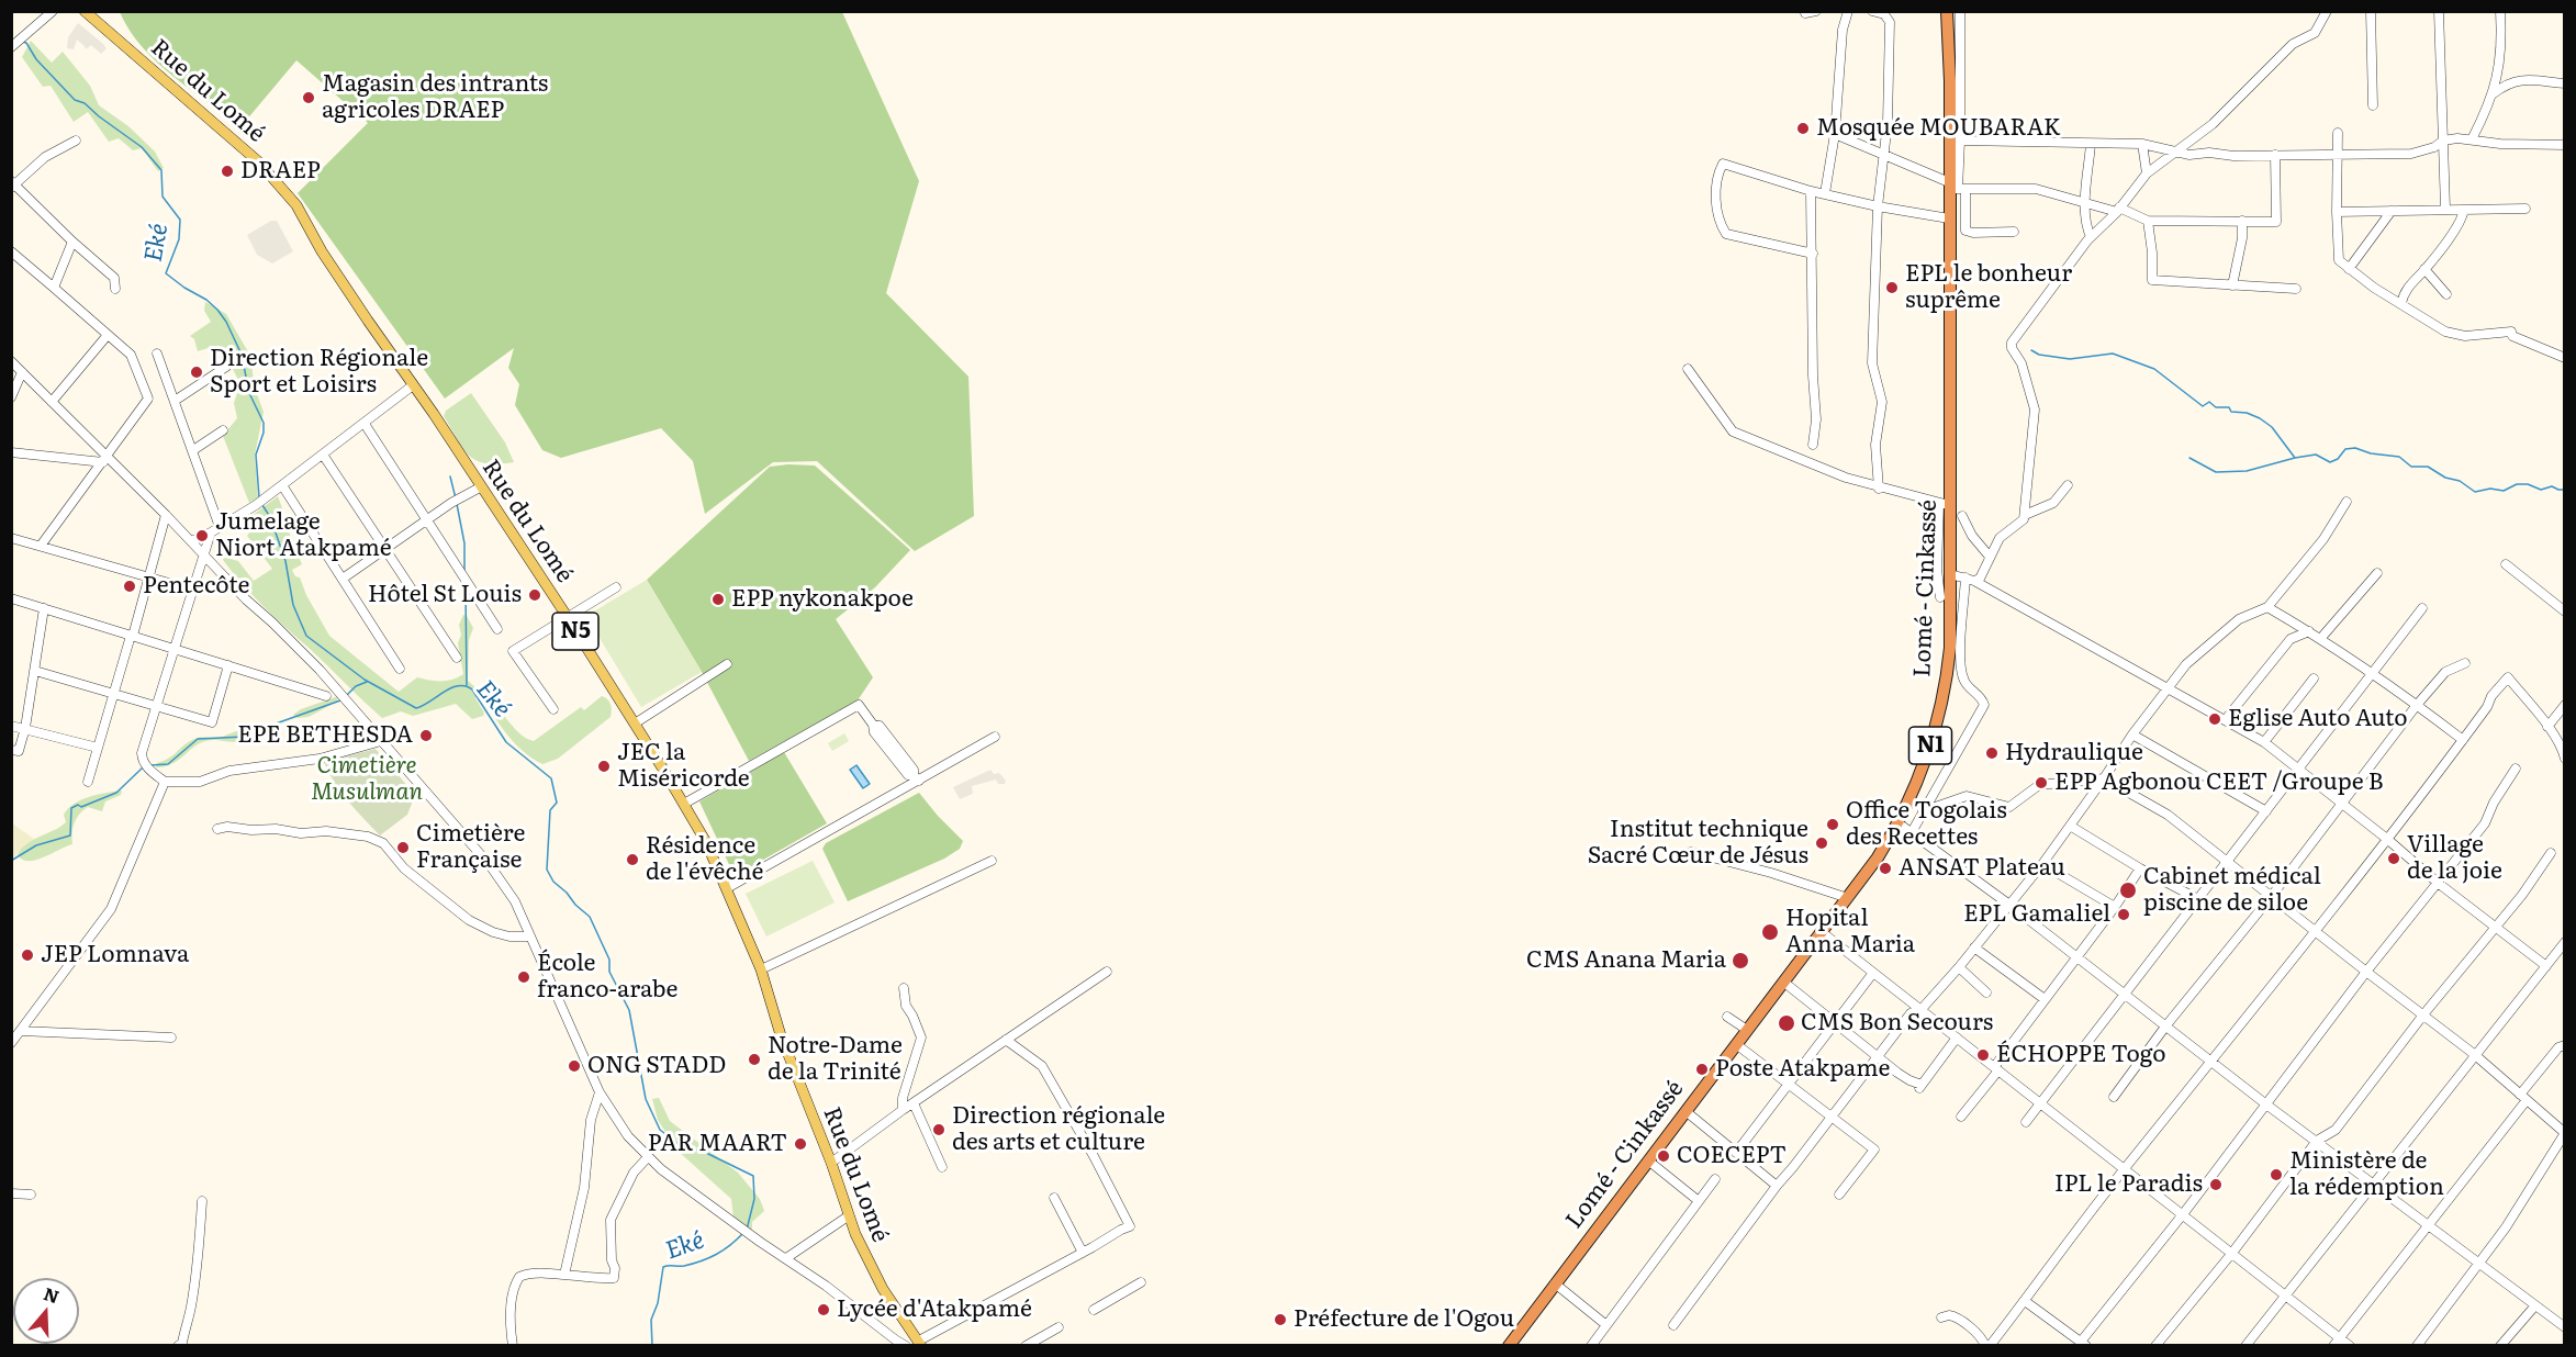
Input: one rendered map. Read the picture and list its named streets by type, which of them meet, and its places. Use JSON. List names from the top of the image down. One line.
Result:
{"streets":{"highway":["Lomé - Cinkassé","N1"],"main road":["Rue du Lomé","N5"]},"water":["Eké"],"parks":["Cimetière Musulman"],"places":["Magasin des intrants agricoles DRAEP","Mosquée MOUBARAK","DRAEP","EPL le bonheur suprême","Direction Régionale Sport et Loisirs","Jumelage Niort Atakpamé","Pentecôte","Hôtel St Louis","EPP nykonakpoe","Eglise Auto Auto","EPE BETHESDA","Hydraulique","JEC la Miséricorde","EPP Agbonou CEET /Groupe B","Office Togolais des Recettes","Institut technique Sacré Cœur de Jésus","Cimetière Française","Village de la joie","Résidence de l'évêché","ANSAT Plateau","Cabinet médical piscine de siloe","EPL Gamaliel","Hopital Anna Maria","JEP Lomnava","CMS Anana Maria","École franco-arabe","CMS Bon Secours","ÉCHOPPE Togo","Notre-Dame de la Trinité","ONG STADD","Poste Atakpame","Direction régionale des arts et culture","PAR MAART","COECEPT","Ministère de la rédemption","IPL le Paradis","Lycée d'Atakpamé","Préfecture de l'Ogou"],"north":"top"}
